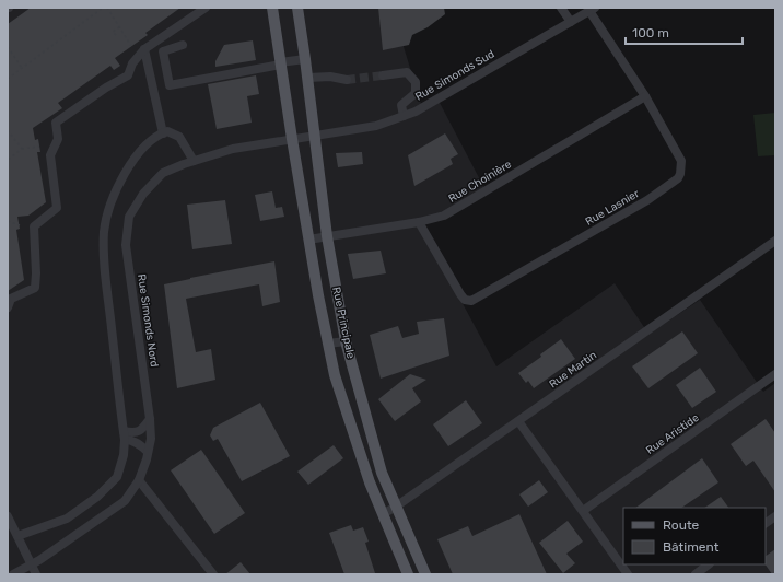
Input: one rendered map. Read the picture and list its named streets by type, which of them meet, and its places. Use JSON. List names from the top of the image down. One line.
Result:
{"streets":{"main road":["Rue Principale"],"street":["Rue Simonds Sud","Rue Choinière","Rue Lasnier","Rue Simonds Nord","Rue Martin","Rue Aristide"]},"crossings":[["Rue Simonds Sud","Rue Lasnier"],["Rue Simonds Sud","Rue Simonds Nord"],["Rue Simonds Sud","Rue Principale"],["Rue Choinière","Rue Lasnier"],["Rue Choinière","Rue Principale"],["Rue Simonds Nord","Rue Principale"],["Rue Principale","Rue Martin"]],"legend":["Route","Bâtiment"],"scale_bar":"100 m"}
